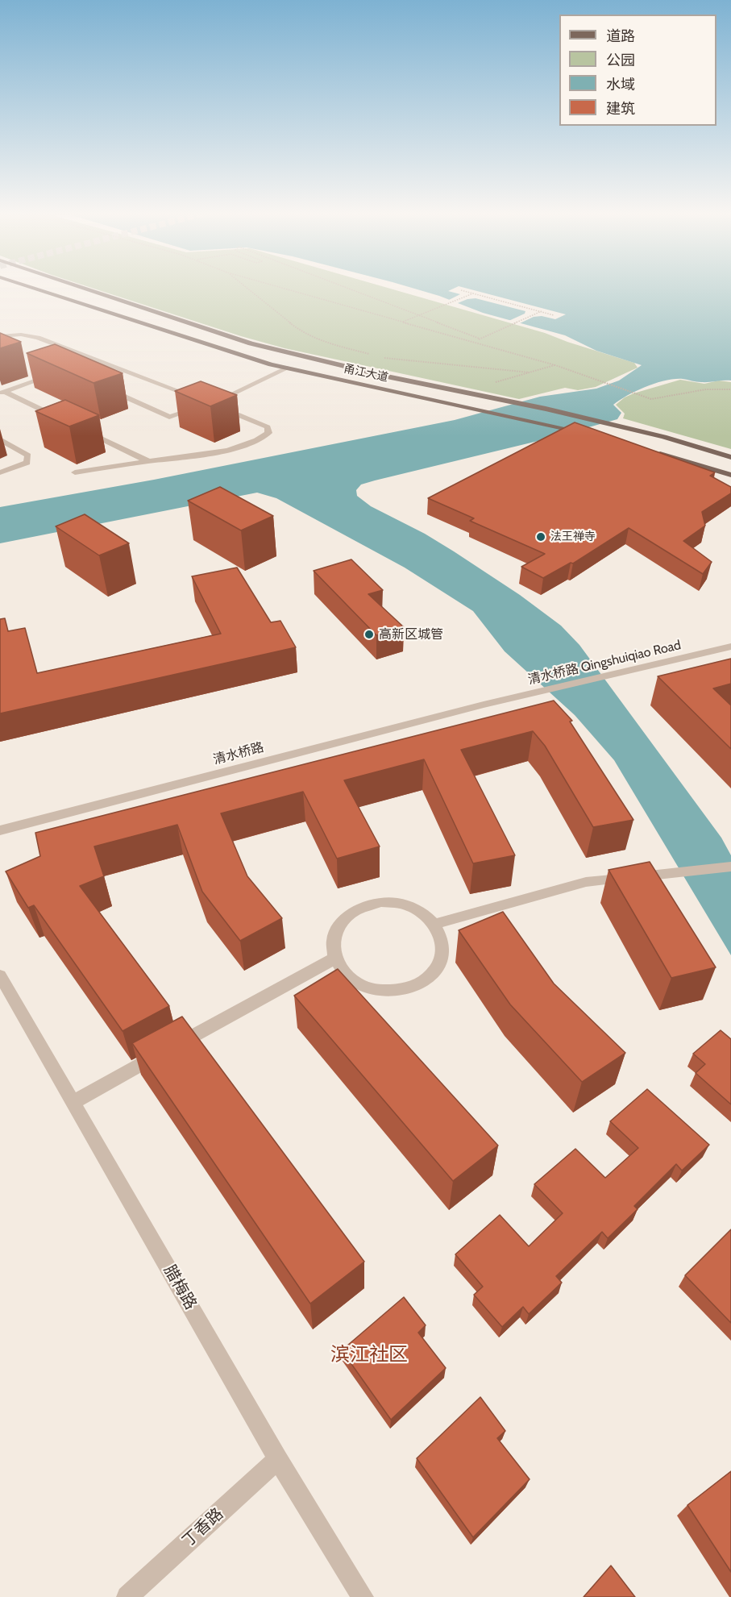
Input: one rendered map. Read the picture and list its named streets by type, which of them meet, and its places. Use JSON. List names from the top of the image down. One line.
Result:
{"streets":{"main road":["甬江大道"],"street":["清水桥路 Qingshuiqiao Road","清水桥路","腊梅路","丁香路"]},"crossings":[["清水桥路 Qingshuiqiao Road","清水桥路"],["腊梅路","丁香路"]],"districts":["滨江社区"],"places":["法王禅寺","高新区城管"],"legend":["道路","公园","水域","建筑"]}
